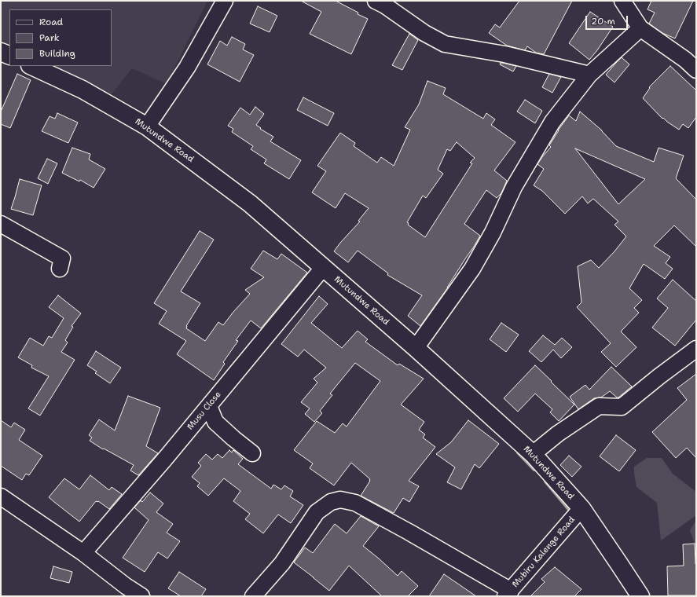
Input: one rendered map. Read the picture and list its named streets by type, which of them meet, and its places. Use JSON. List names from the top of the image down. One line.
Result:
{"streets":{"main road":["Mutundwe Road"],"street":["Musu Close","Mubiru Kalenge Road"]},"crossings":[["Mutundwe Road","Musu Close"],["Mutundwe Road","Mubiru Kalenge Road"]],"legend":["Road","Park","Building"],"scale_bar":"20 m"}
